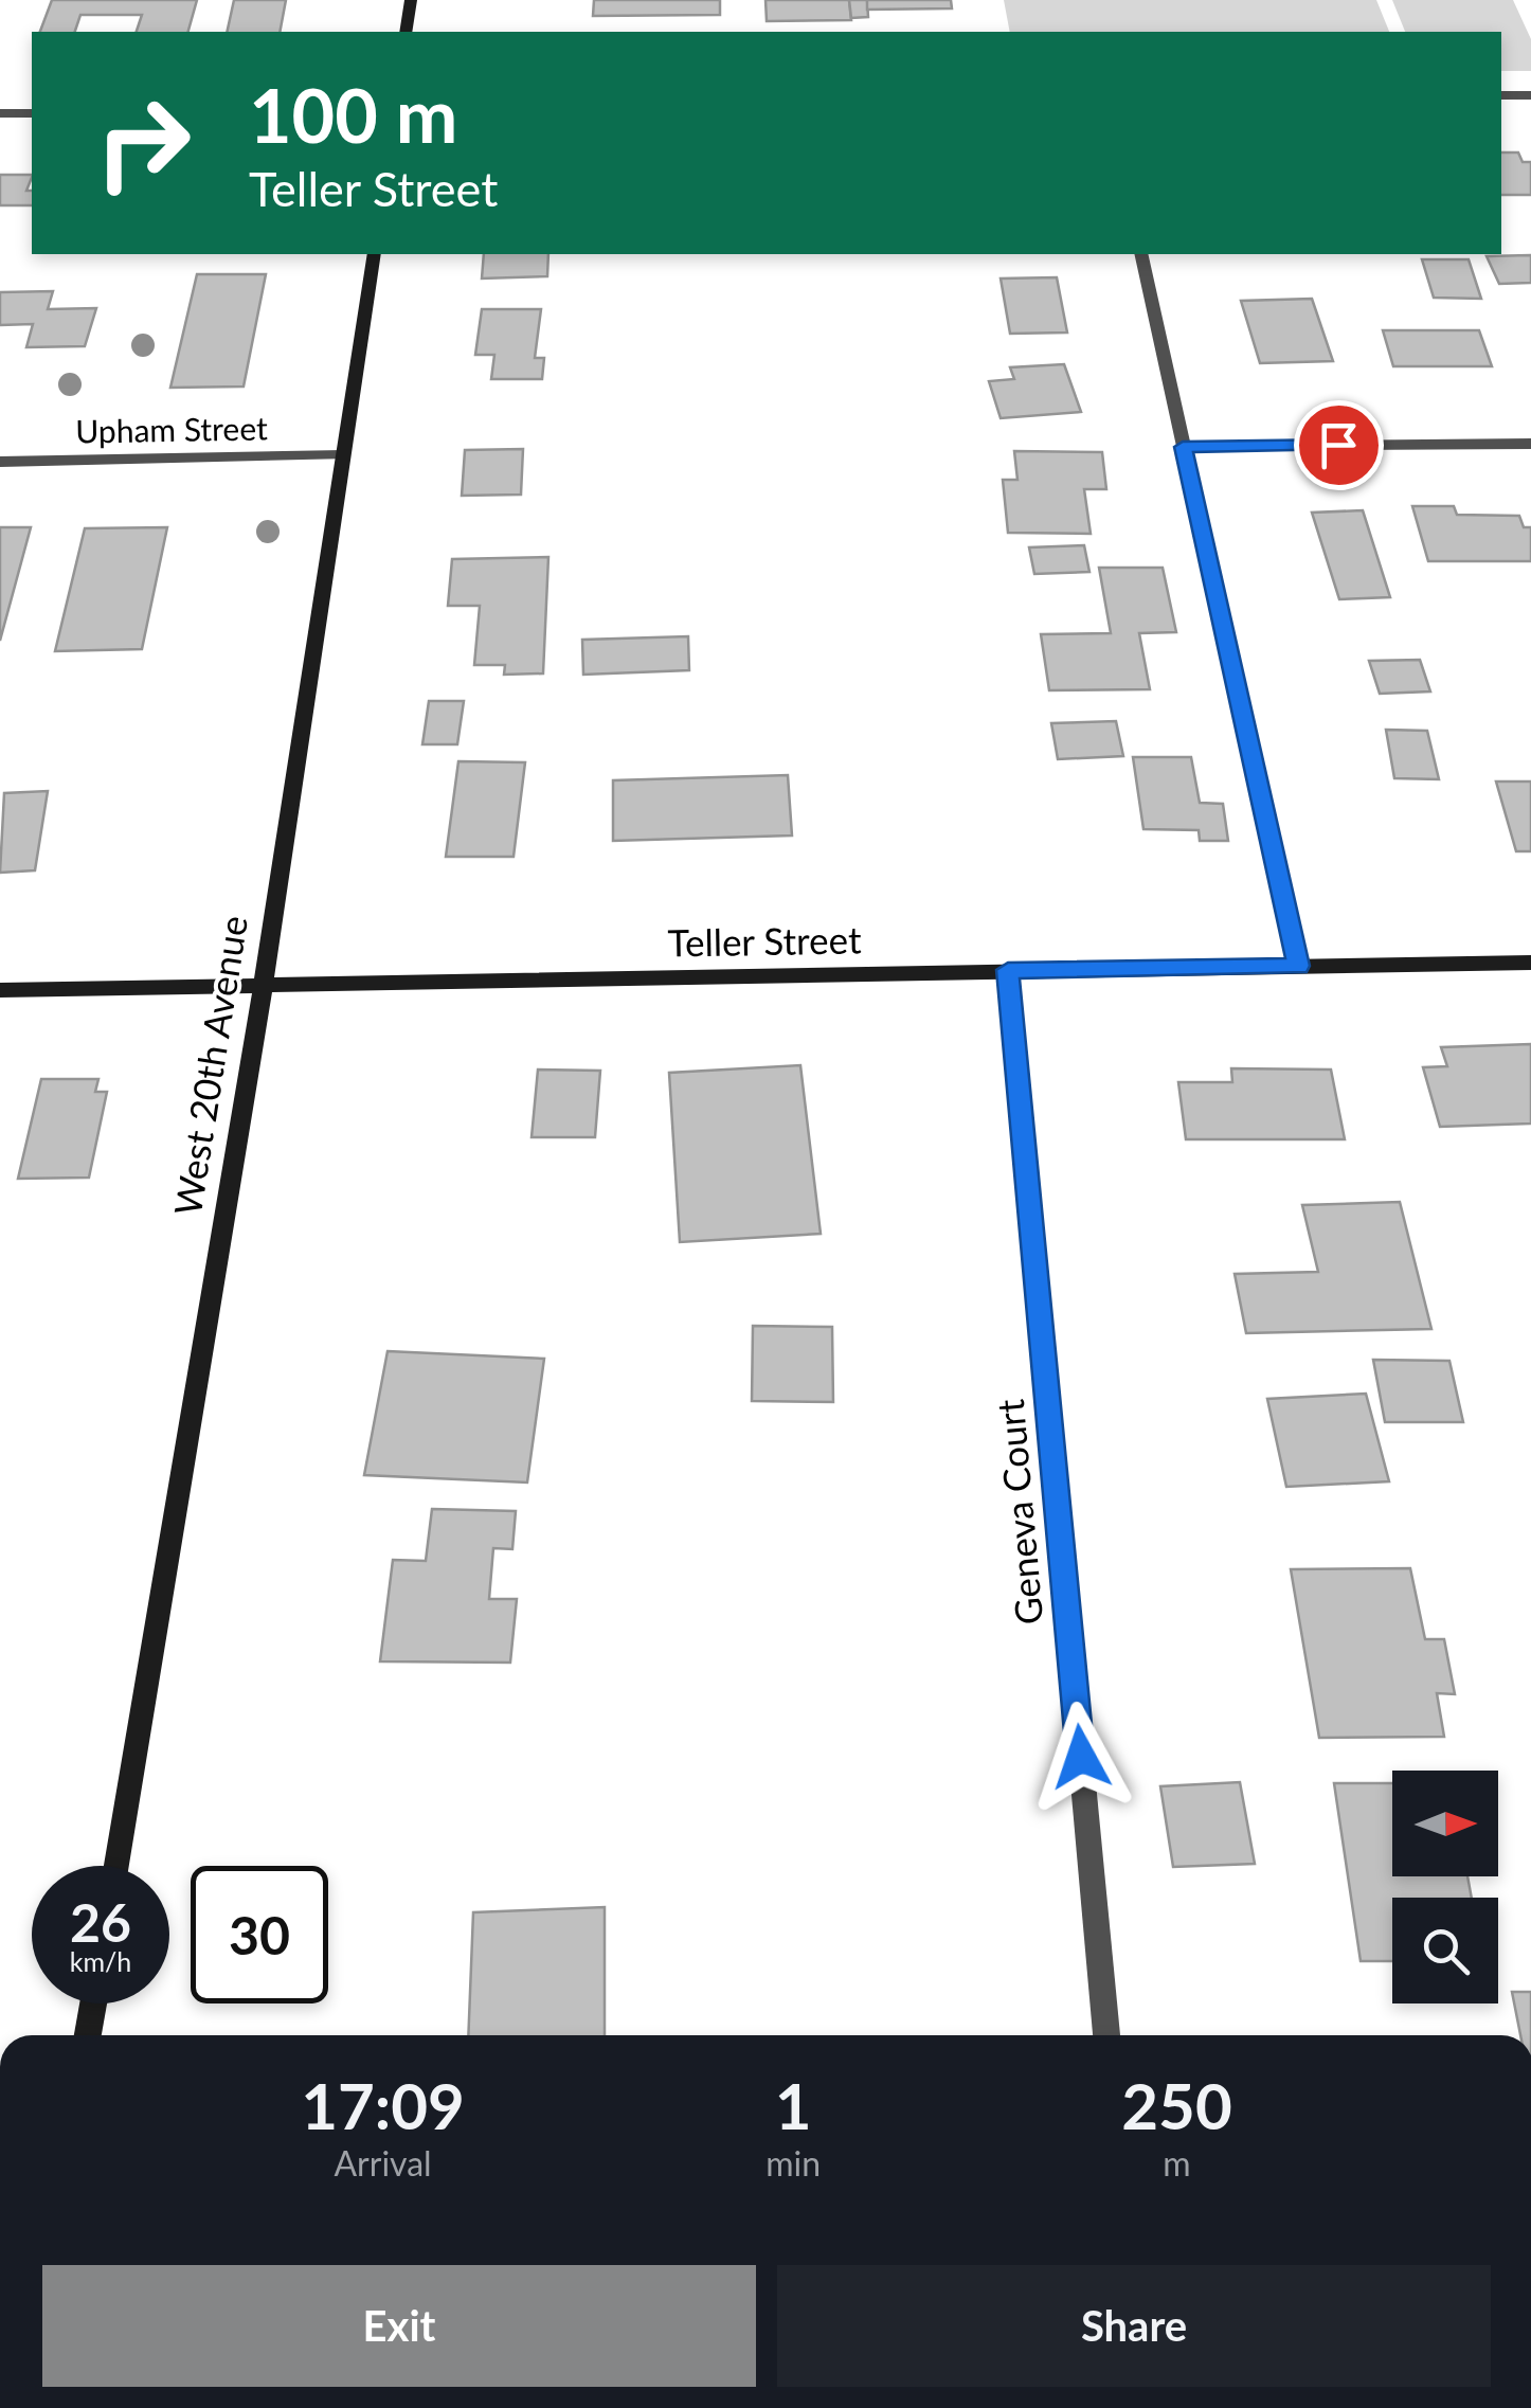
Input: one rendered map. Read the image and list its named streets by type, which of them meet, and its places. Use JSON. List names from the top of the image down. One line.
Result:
{"streets":{"street":["Upham Street","Teller Street","West 20th Avenue","Geneva Court"]},"crossings":[["Upham Street","West 20th Avenue"],["Teller Street","West 20th Avenue"],["Teller Street","Geneva Court"]],"north":"right","page":{"turn":["100 m","Teller Street"],"speed":"26 km/h","limit":"30","eta":["17:09","Arrival","1","min","250","m"],"buttons":["Exit","Share"]}}
